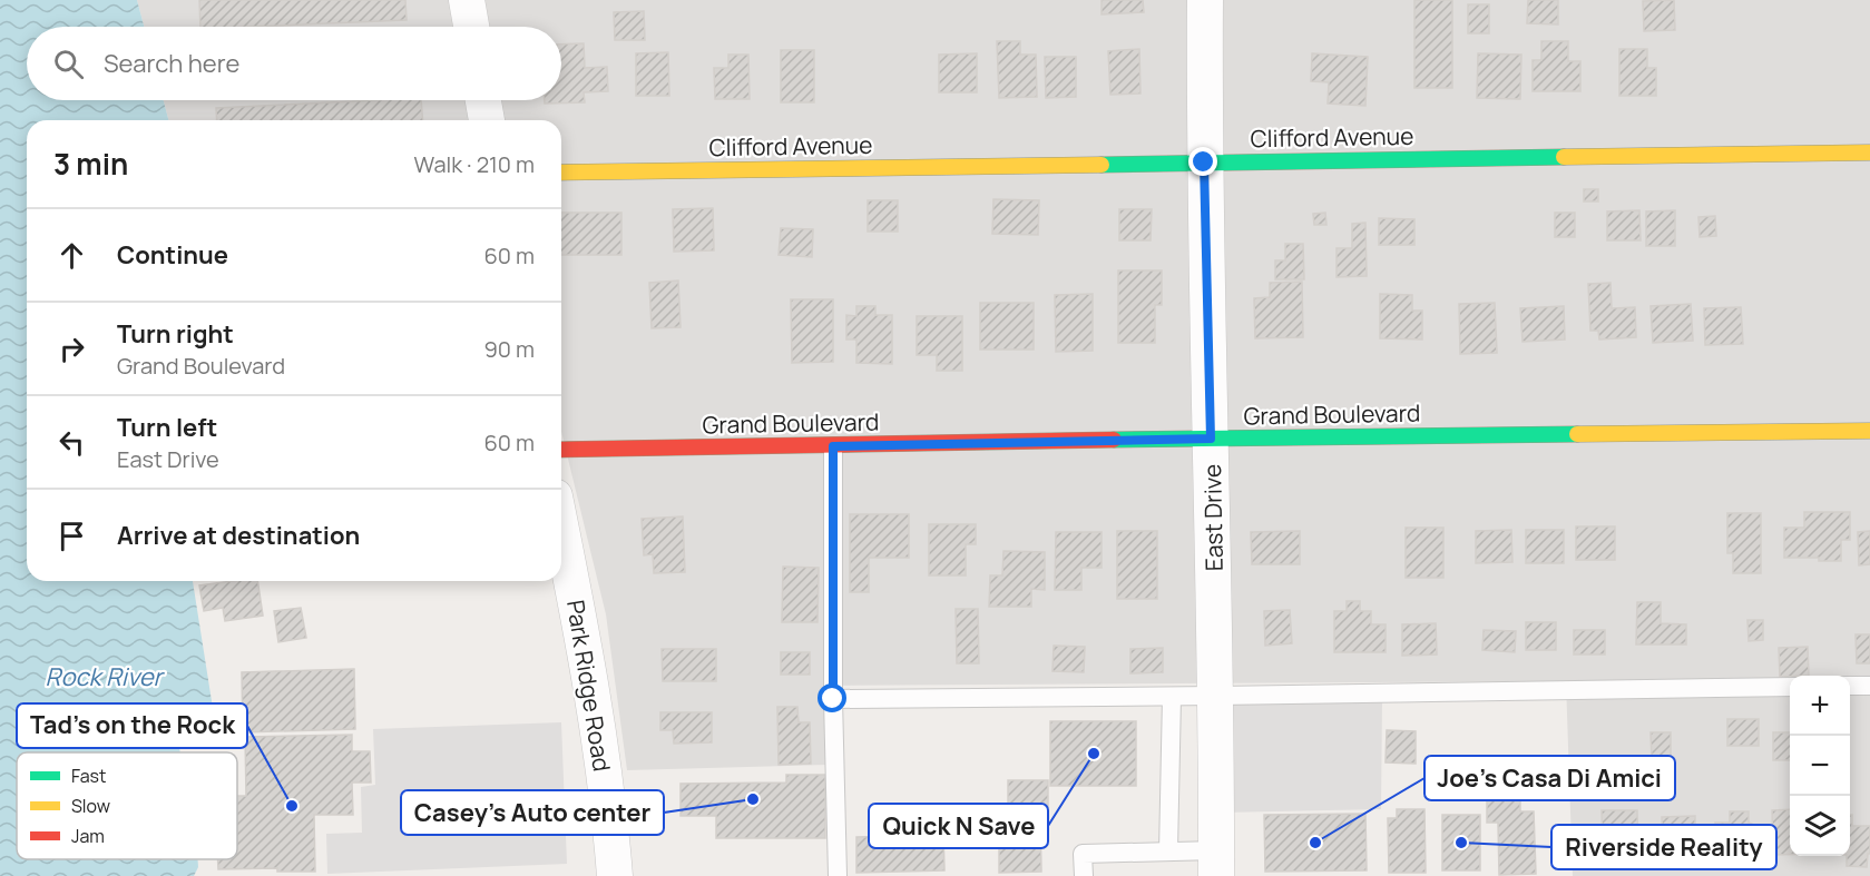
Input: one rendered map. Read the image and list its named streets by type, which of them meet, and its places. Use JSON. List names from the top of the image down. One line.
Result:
{"streets":{"street":["Clifford Avenue","Grand Boulevard","East Drive","Park Ridge Road"]},"crossings":[["Clifford Avenue","East Drive"],["Grand Boulevard","East Drive"]],"water":["Rock River"],"places":["Quick N Save","Casey's Auto center","Tad's on the Rock","Joe's Casa Di Amici","Riverside Reality"],"legend":["Fast","Slow","Jam"],"page":{"search":"Search here","heading":["3 min","Walk · 210 m"],"list":[["Continue","60 m"],["Turn right","Grand Boulevard","90 m"],["Turn left","East Drive","60 m"],"Arrive at destination"],"map_buttons":["+","−"]}}
